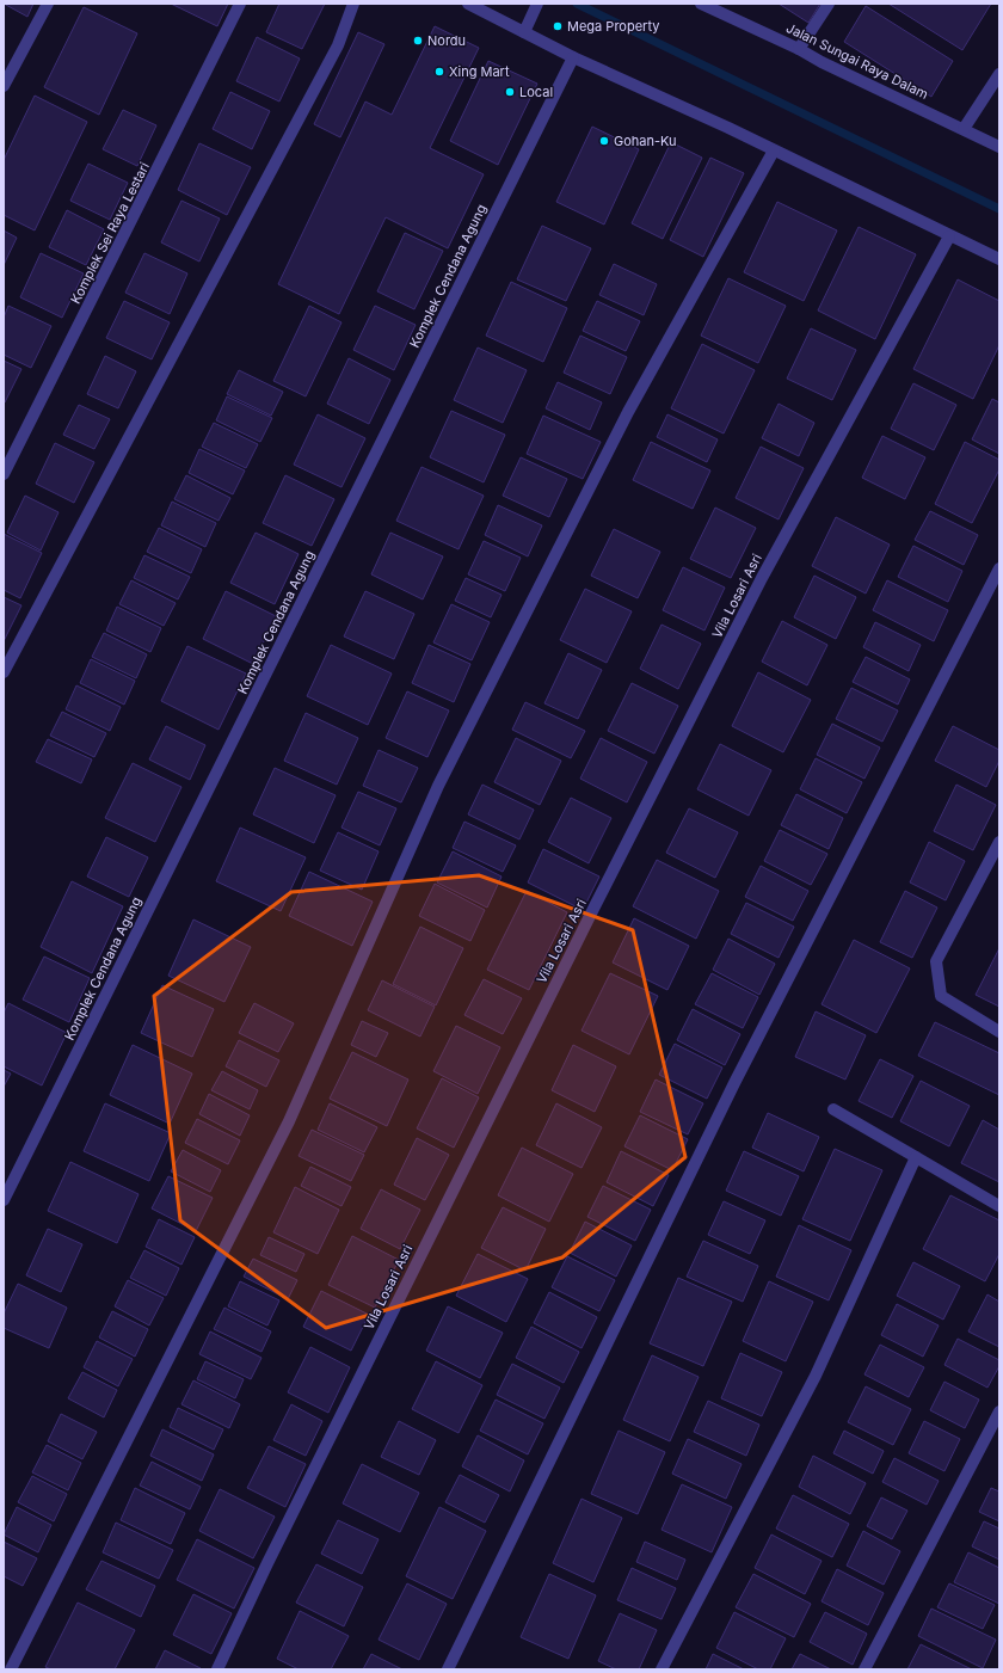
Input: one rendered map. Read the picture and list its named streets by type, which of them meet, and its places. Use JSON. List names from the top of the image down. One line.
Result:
{"streets":{"street":["Jalan Sungai Raya Dalam","Komplek Sei Raya Lestari","Komplek Cendana Agung","Vila Losari Asri"]},"places":["Mega Property","Nordu","Xing Mart","Local","Gohan-Ku"]}
